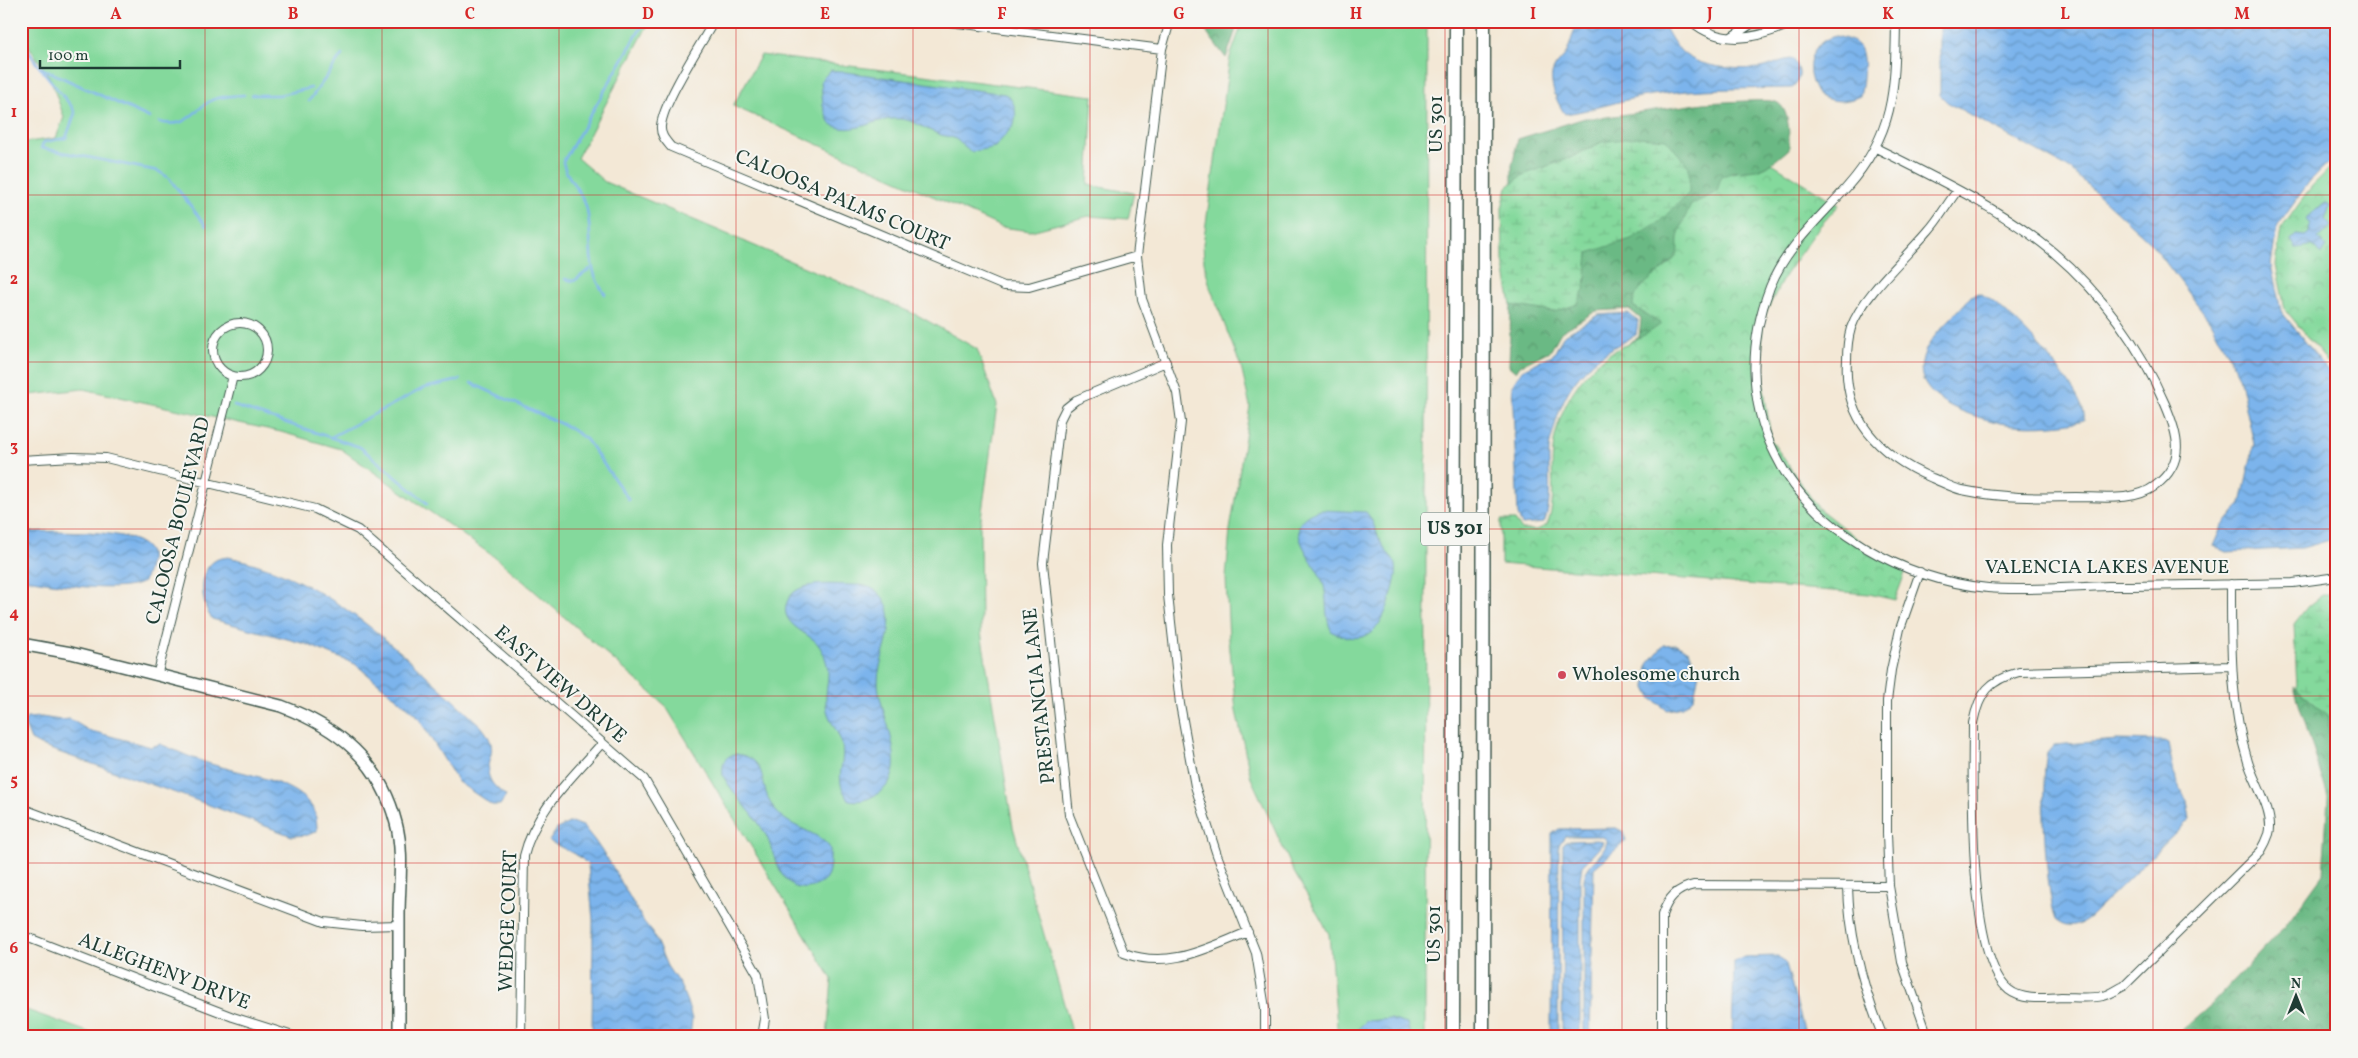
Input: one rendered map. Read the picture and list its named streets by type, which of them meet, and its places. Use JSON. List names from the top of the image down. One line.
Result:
{"streets":{"main road":["US 301"],"street":["CALOOSA PALMS COURT","CALOOSA BOULEVARD","VALENCIA LAKES AVENUE","EAST VIEW DRIVE","PRESTANCIA LANE","WEDGE COURT","ALLEGHENY DRIVE"]},"crossings":[["CALOOSA BOULEVARD","EAST VIEW DRIVE"],["EAST VIEW DRIVE","WEDGE COURT"]],"places":["Wholesome church"],"scale_bar":"100 m","north":"top","grid":{"columns":["A","B","C","D","E","F","G","H","I","J","K","L","M"],"rows":["1","2","3","4","5","6"]}}
